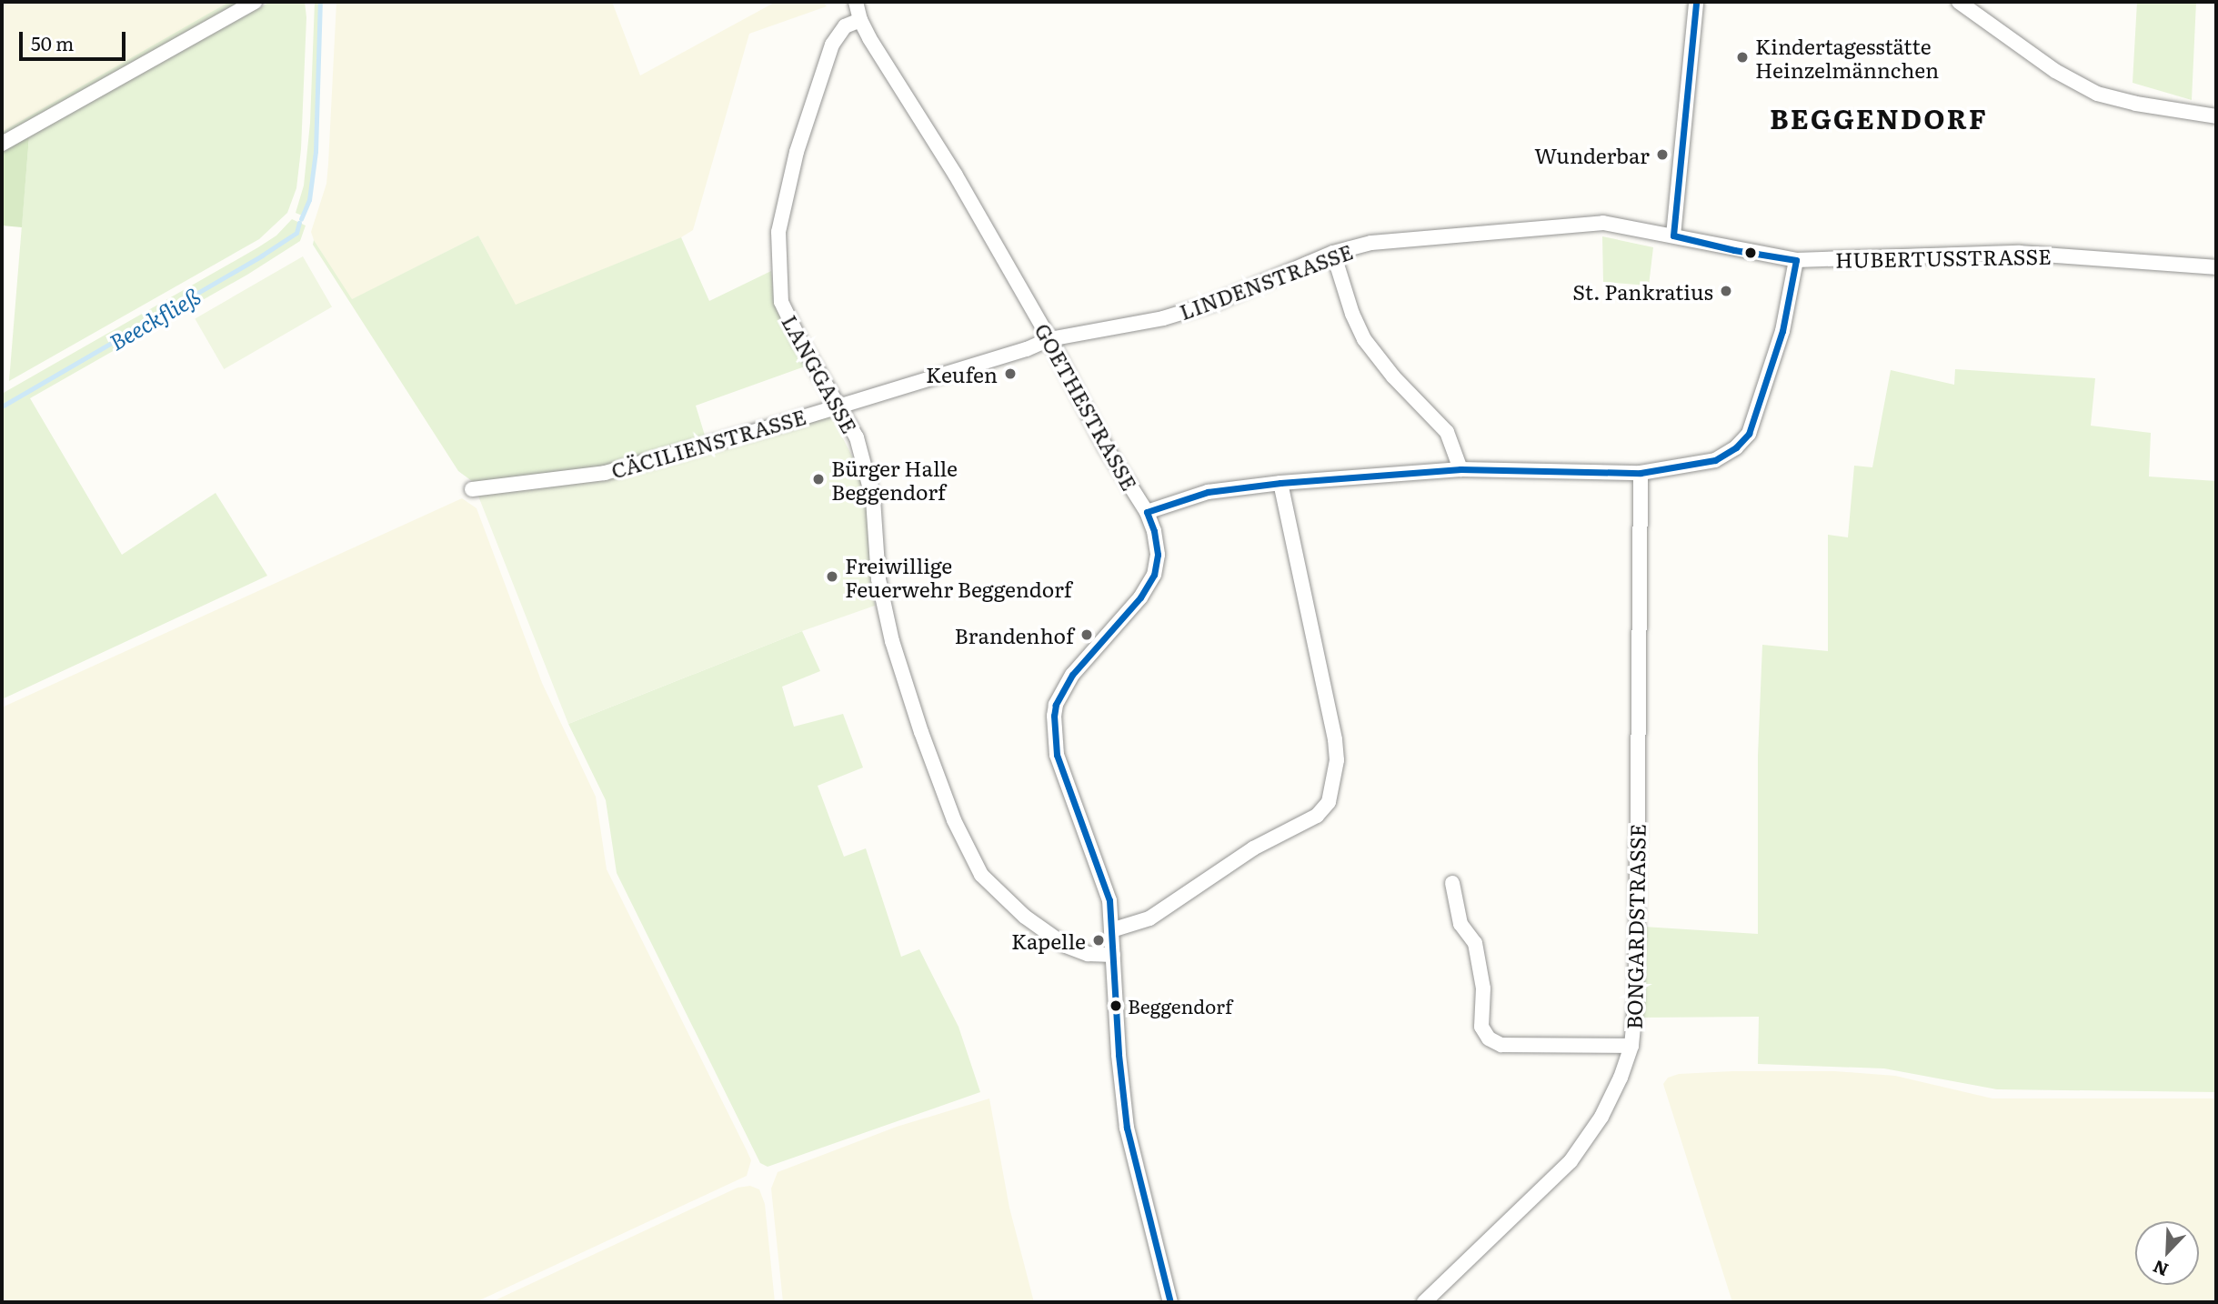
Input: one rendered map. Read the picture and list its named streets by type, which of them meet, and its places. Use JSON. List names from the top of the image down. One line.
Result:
{"streets":{"street":["HUBERTUSSTRASSE","LINDENSTRASSE","LANGGASSE","GOETHESTRASSE","CÄCILIENSTRASSE","BONGARDSTRASSE"]},"crossings":[["HUBERTUSSTRASSE","LINDENSTRASSE"],["LINDENSTRASSE","GOETHESTRASSE"],["LINDENSTRASSE","CÄCILIENSTRASSE"],["LANGGASSE","GOETHESTRASSE"],["LANGGASSE","CÄCILIENSTRASSE"],["GOETHESTRASSE","CÄCILIENSTRASSE"]],"districts":["BEGGENDORF"],"water":["Beeckfließ"],"places":["Kindertagesstätte Heinzelmännchen","Wunderbar","St. Pankratius","Keufen","Bürger Halle Beggendorf","Freiwillige Feuerwehr Beggendorf","Brandenhof","Kapelle","Beggendorf"],"scale_bar":"50 m","north":"bottom left"}
